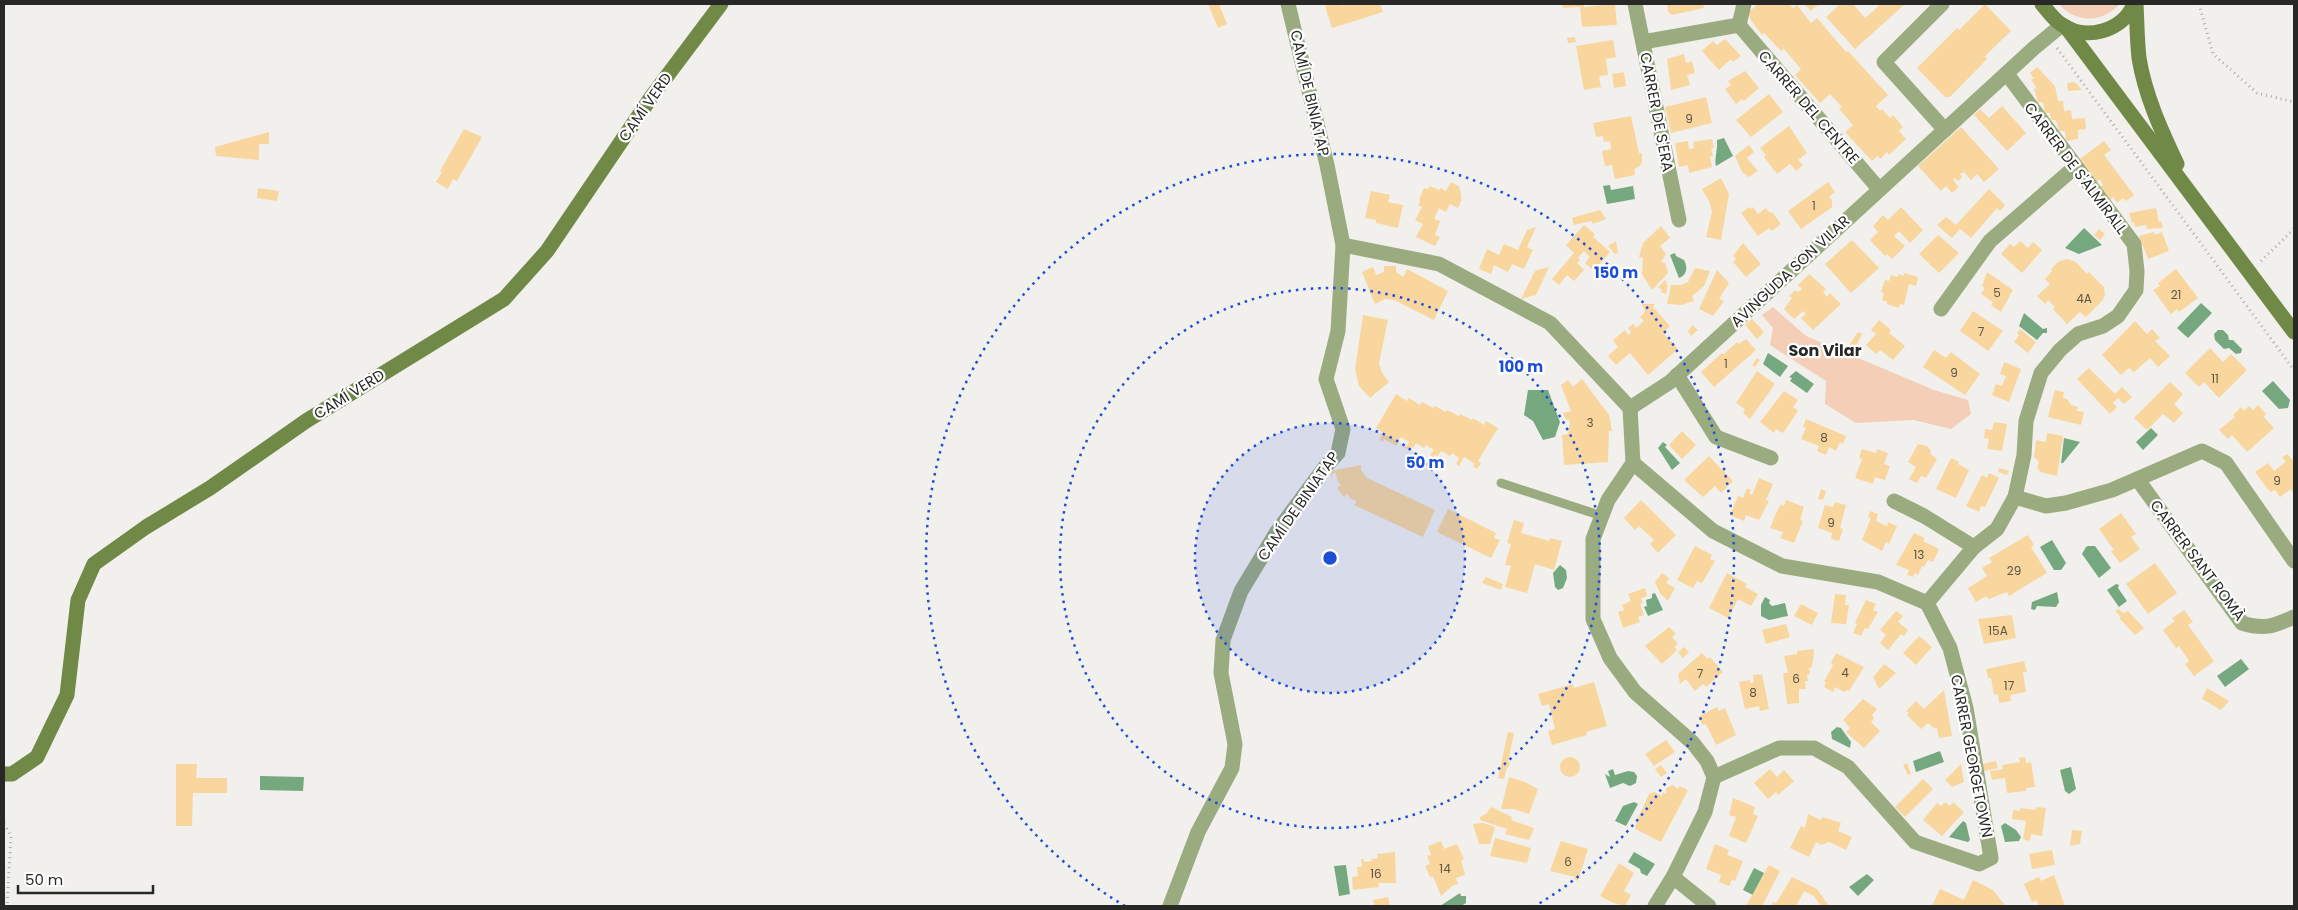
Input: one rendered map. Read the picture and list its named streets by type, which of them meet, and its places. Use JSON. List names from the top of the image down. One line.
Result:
{"streets":{"street":["CAMÍ DE BINIATAP","CAMÍ VERD","CARRER DEL CENTRE","CARRER DE S'ERA","CARRER DE S'ALMIRALL","AVINGUDA SON VILAR","CARRER SANT ROMÀ","CARRER GEORGETOWN"]},"crossings":[["CARRER DEL CENTRE","AVINGUDA SON VILAR"],["CARRER DE S'ALMIRALL","AVINGUDA SON VILAR"],["CARRER DE S'ALMIRALL","CARRER GEORGETOWN"]],"districts":["Son Vilar"],"house_numbers":["9","1","5","21","4A","7","1","9","11","3","8","9","9","13","29","15A","4","7","6","17","8","6","14","16"],"scale_bar":"50 m","rings":["150 m","100 m","50 m"]}
